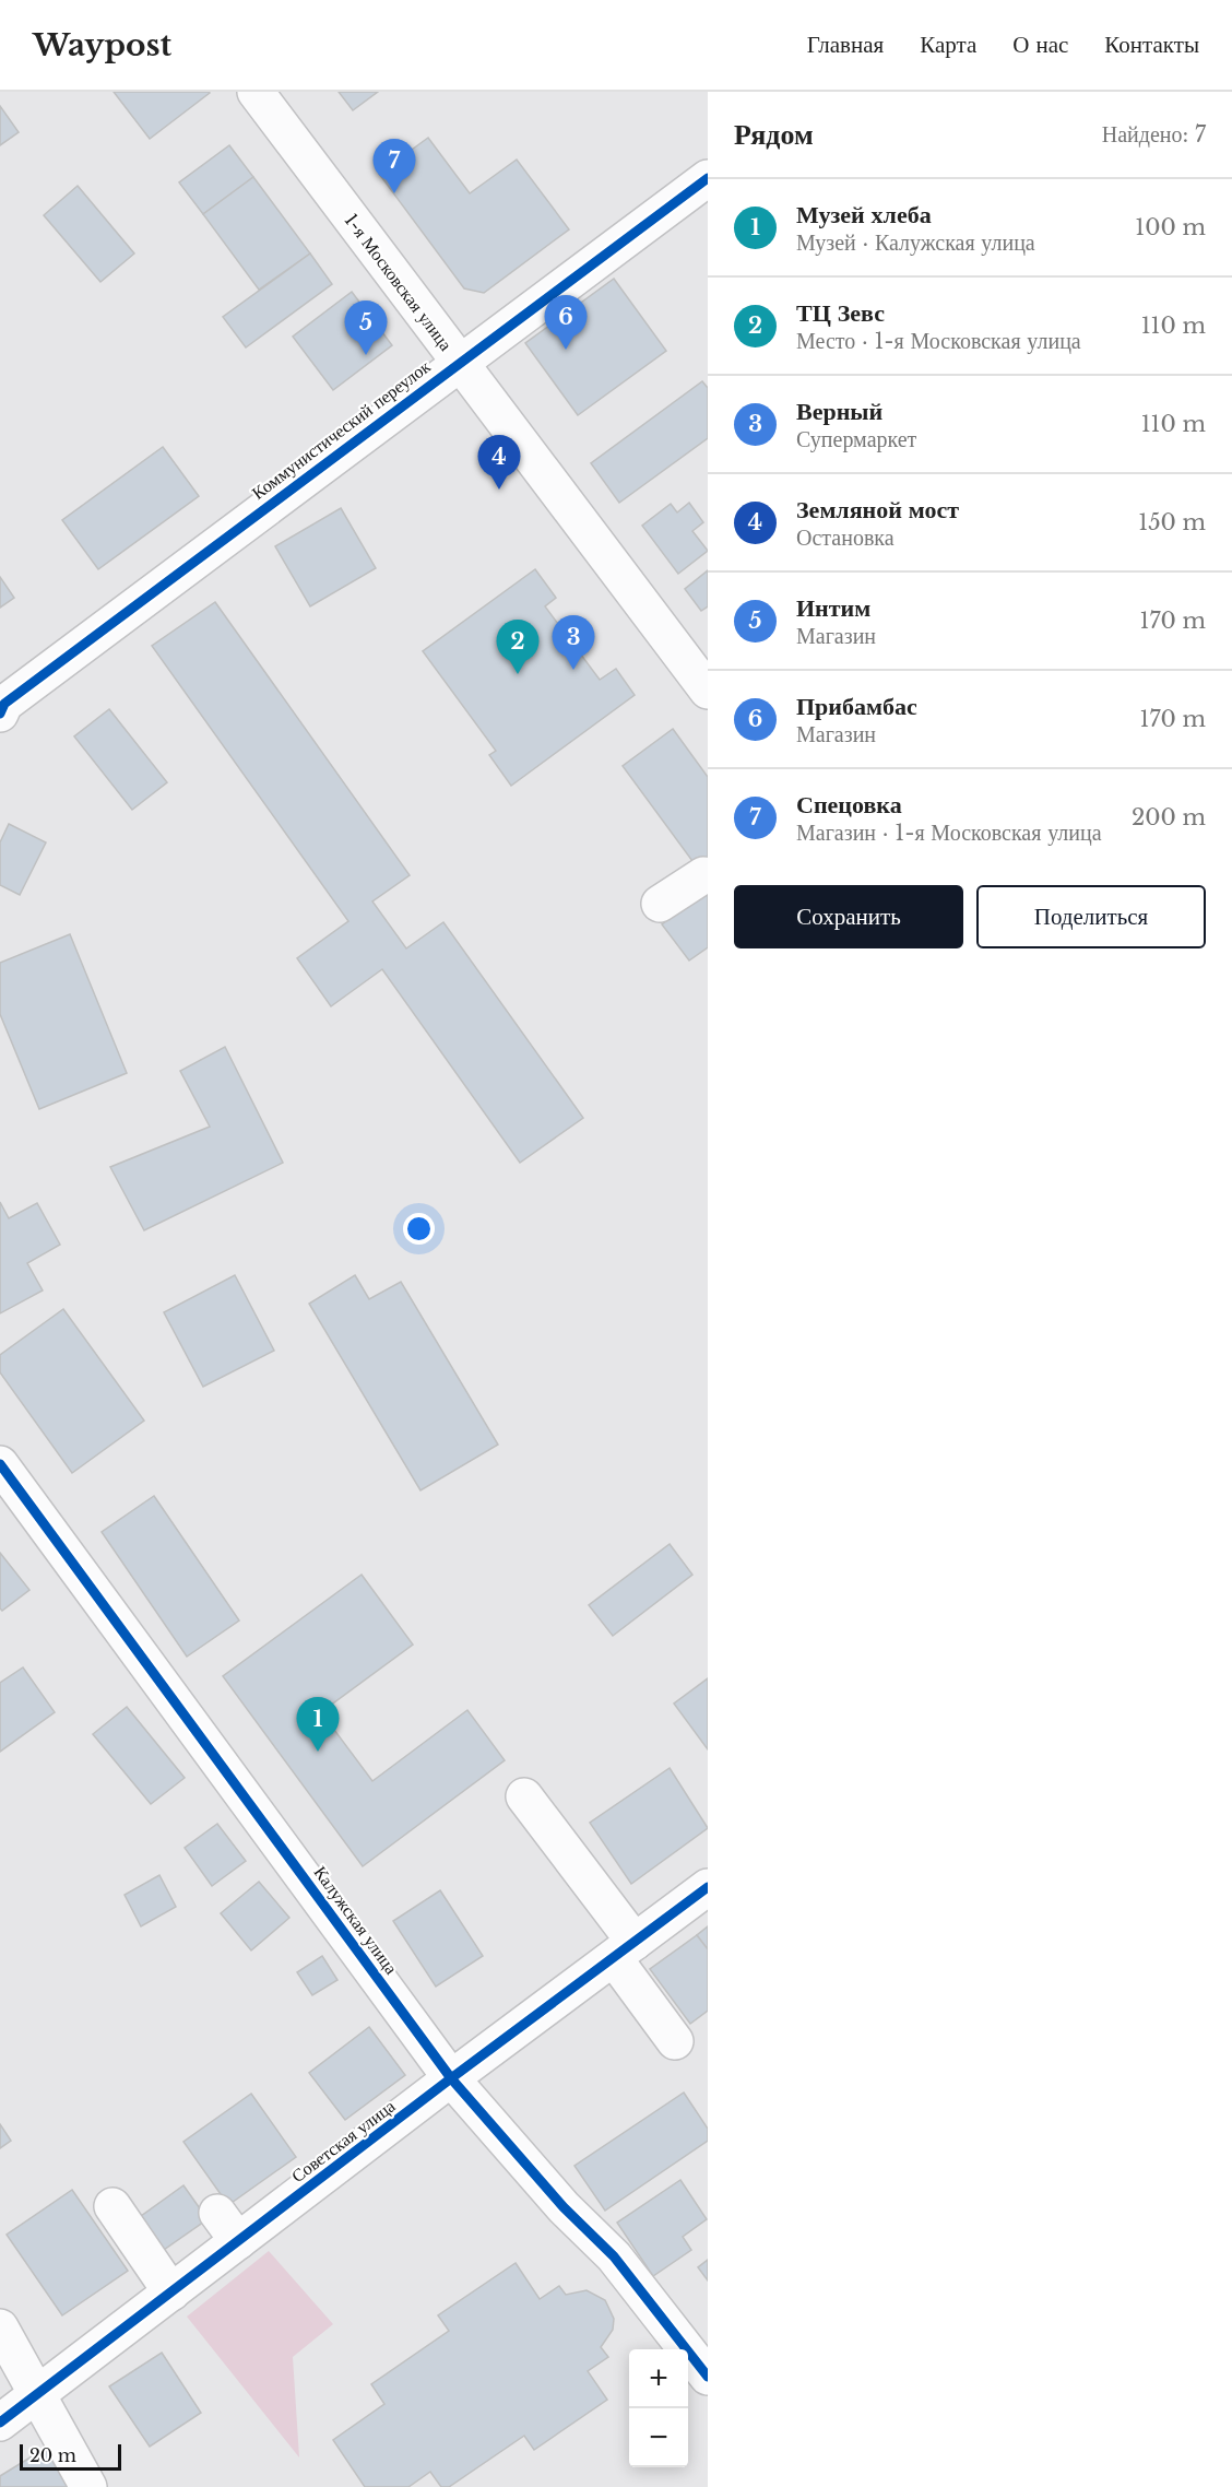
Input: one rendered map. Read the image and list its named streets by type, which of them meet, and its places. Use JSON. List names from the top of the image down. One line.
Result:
{"streets":{"street":["1-я Московская улица","Коммунистический переулок","Калужская улица","Советская улица"]},"crossings":[["1-я Московская улица","Коммунистический переулок"],["Калужская улица","Советская улица"]],"scale_bar":"20 m","page":{"header":"Waypost","nav":["Главная","Карта","О нас","Контакты"],"heading":["Рядом","Найдено: 7"],"pins":["7","6","5","4","3","2","1"],"list":[{"mark":"1","name":"Музей хлеба","note":"Музей · Калужская улица","value":"100 m"},{"mark":"2","name":"ТЦ Зевс","note":"Место · 1-я Московская улица","value":"110 m"},{"mark":"3","name":"Верный","note":"Супермаркет","value":"110 m"},{"mark":"4","name":"Земляной мост","note":"Остановка","value":"150 m"},{"mark":"5","name":"Интим","note":"Магазин","value":"170 m"},{"mark":"6","name":"Прибамбас","note":"Магазин","value":"170 m"},{"mark":"7","name":"Спецовка","note":"Магазин · 1-я Московская улица","value":"200 m"}],"buttons":["Сохранить","Поделиться"],"map_buttons":["+","−"],"scale":"20 m"}}
